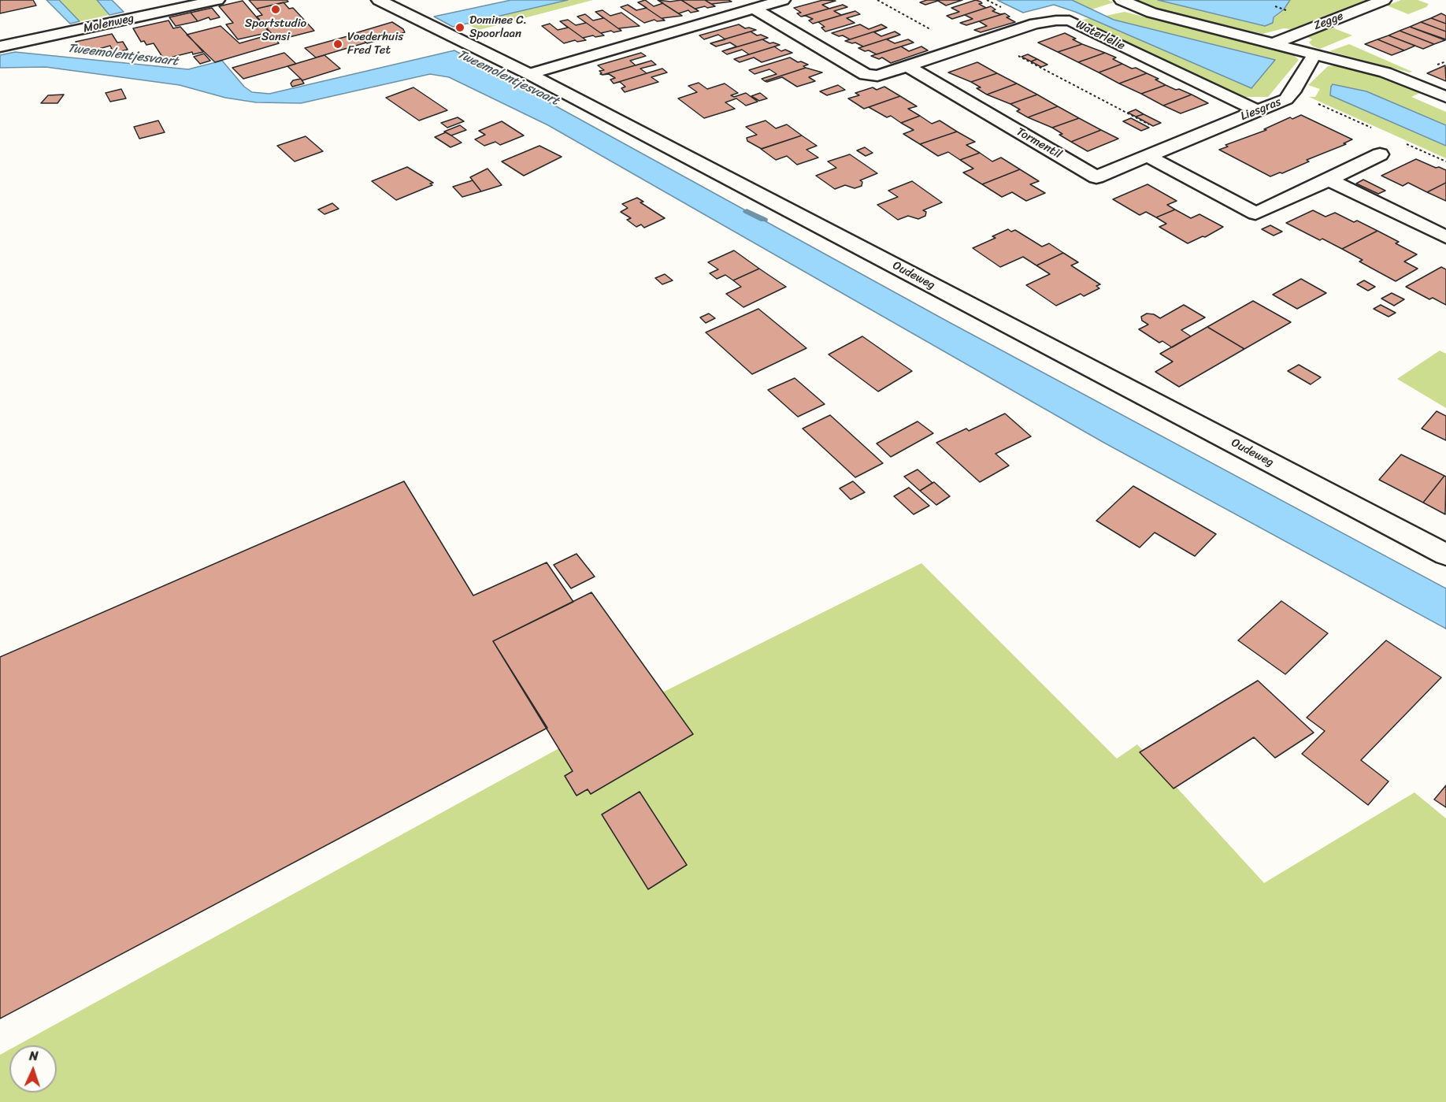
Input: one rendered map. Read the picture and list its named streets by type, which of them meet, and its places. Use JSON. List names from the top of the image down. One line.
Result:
{"streets":{"street":["Zegge","Molenweg","Waterlelie","Liesgras","Tormentil","Oudeweg"]},"crossings":[["Waterlelie","Liesgras"],["Waterlelie","Tormentil"],["Liesgras","Tormentil"]],"water":["Tweemolentjesvaart"],"places":["Sportstudio Sansi","Dominee C. Spoorlaan","Voederhuis Fred Tet"],"north":"top"}
